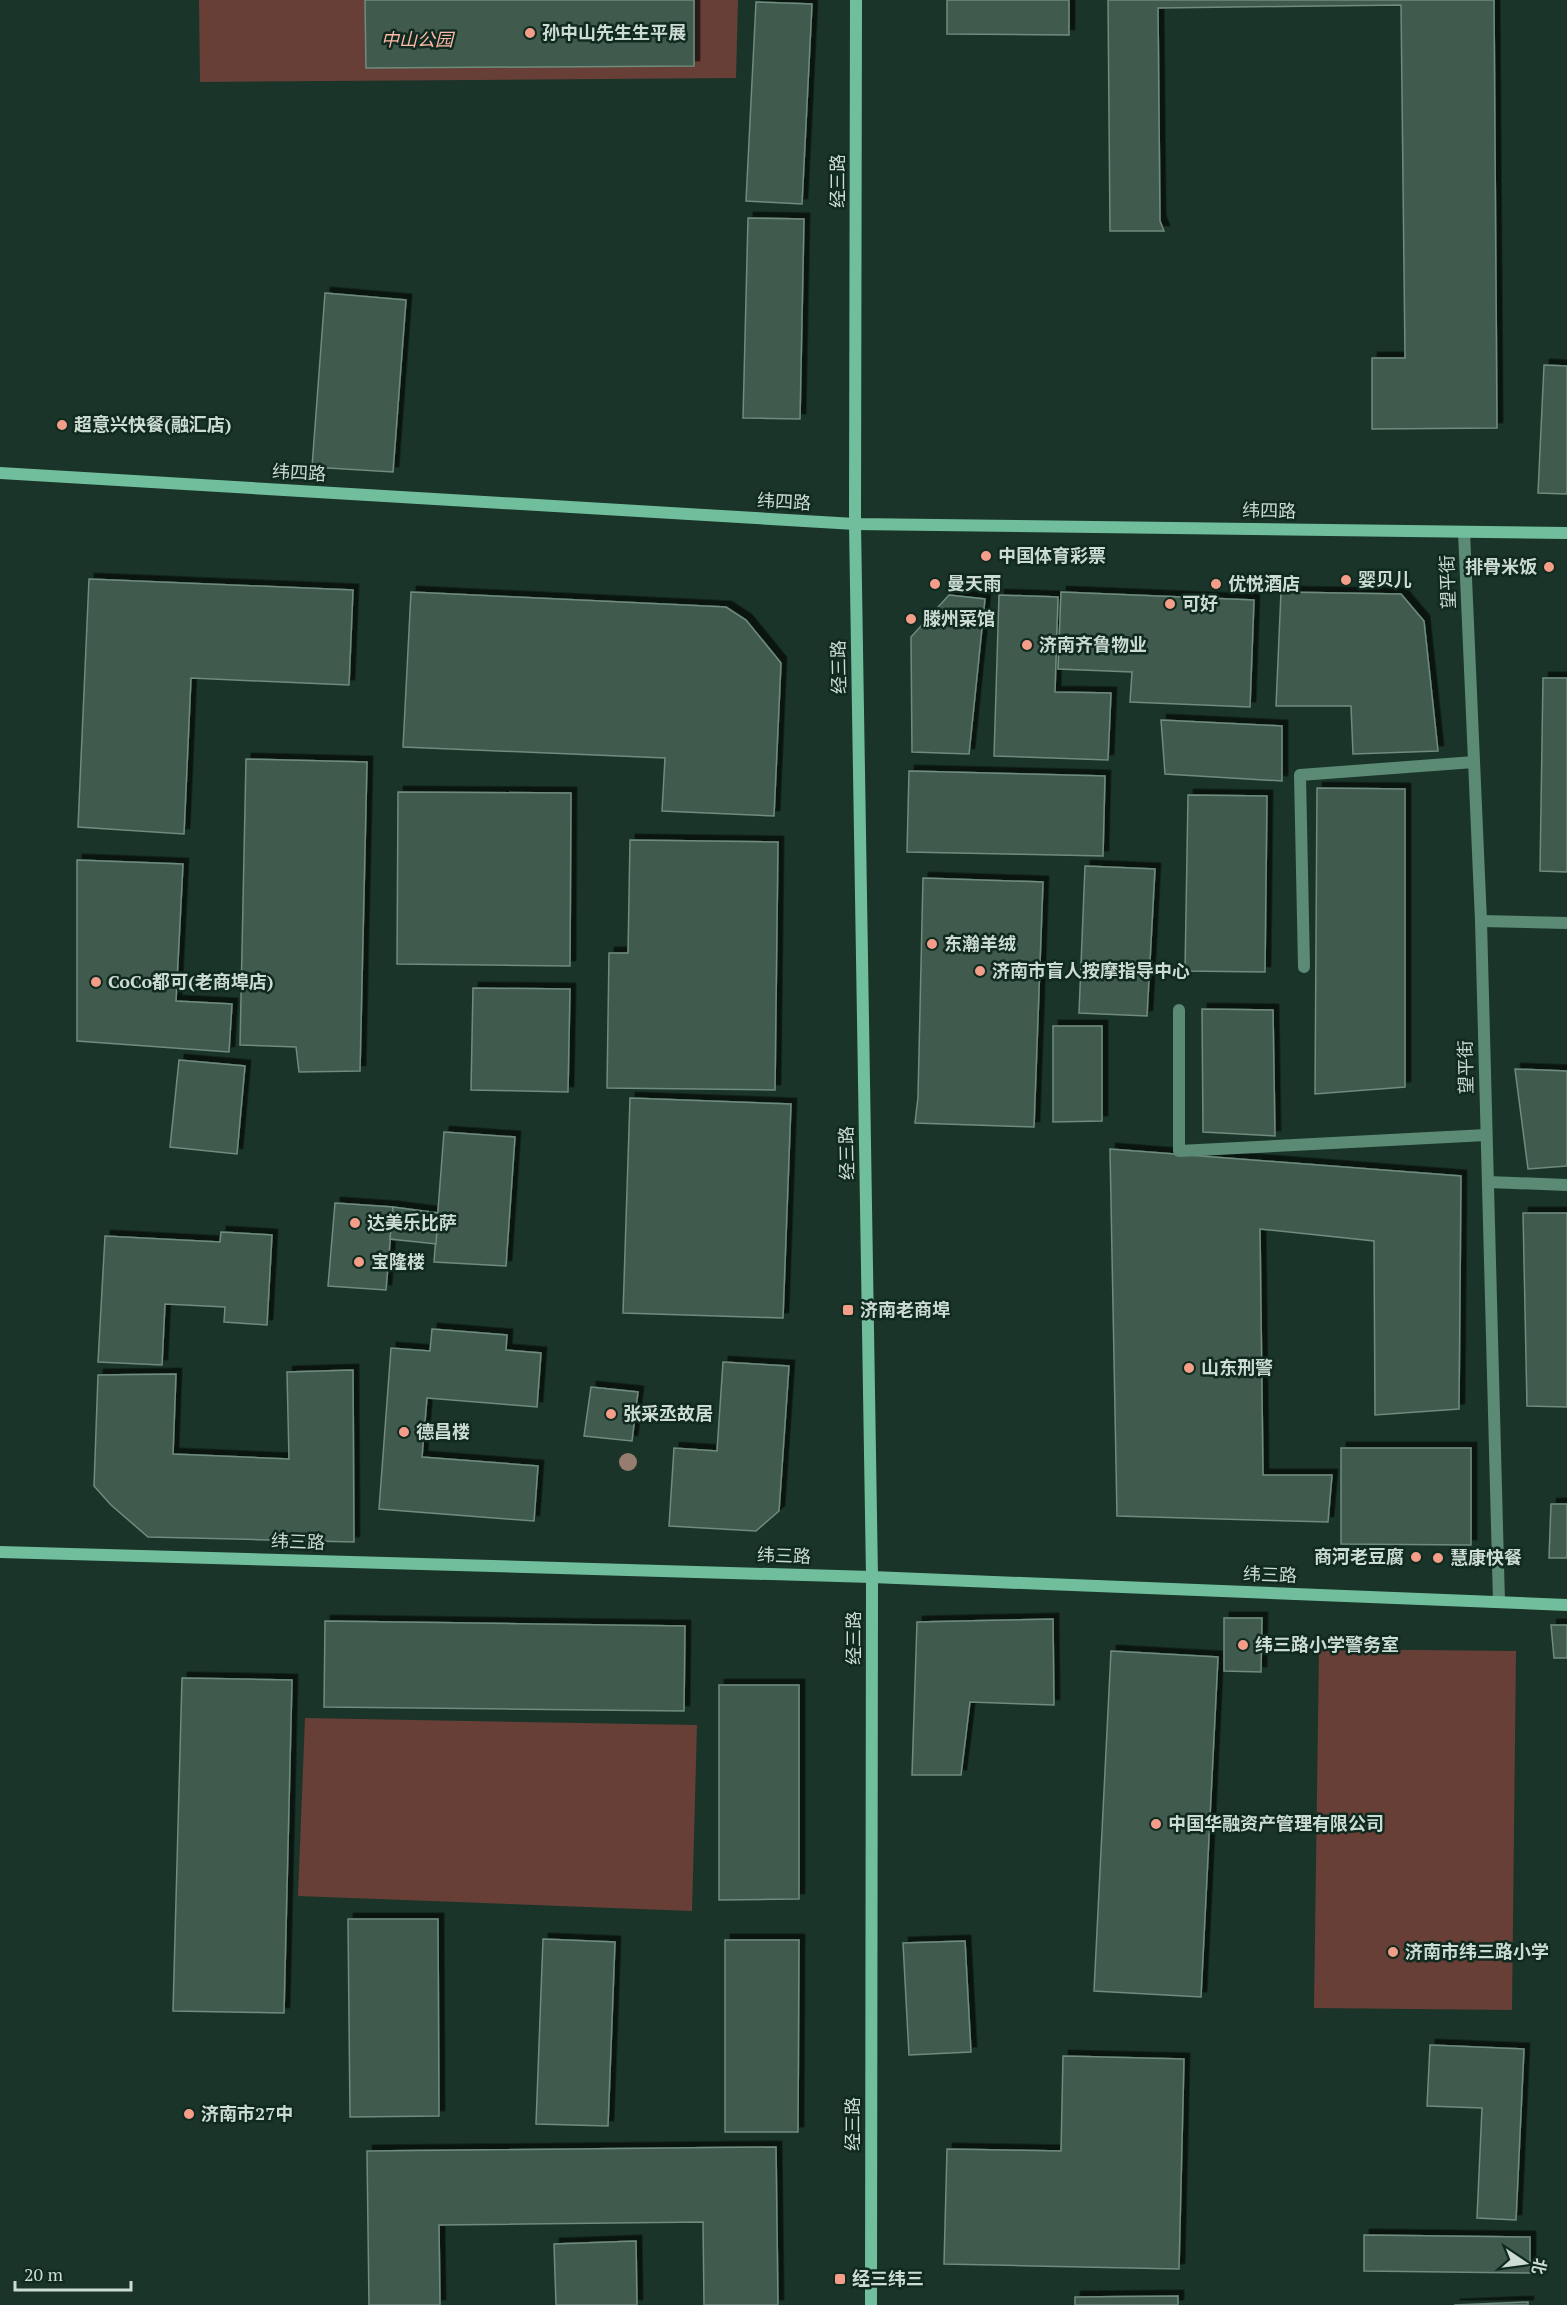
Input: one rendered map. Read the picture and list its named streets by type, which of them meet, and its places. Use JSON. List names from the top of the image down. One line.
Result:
{"streets":{"street":["经三路","纬四路","望平街","纬三路"]},"crossings":[["经三路","纬四路"],["经三路","纬三路"],["纬四路","望平街"],["望平街","纬三路"]],"parks":["中山公园"],"places":{"other":["孙中山先生生平展","超意兴快餐(融汇店)","中国体育彩票","排骨米饭","婴贝儿","曼天雨","优悦酒店","可好","滕州菜馆","济南齐鲁物业","东瀚羊绒","济南市盲人按摩指导中心","CoCo都可(老商埠店)","达美乐比萨","宝隆楼","山东刑警","张采丞故居","德昌楼","商河老豆腐","慧康快餐","纬三路小学警务室","中国华融资产管理有限公司","济南市纬三路小学","济南市27中"],"transit":["济南老商埠","经三纬三"]},"scale_bar":"20 m","north":"right"}
